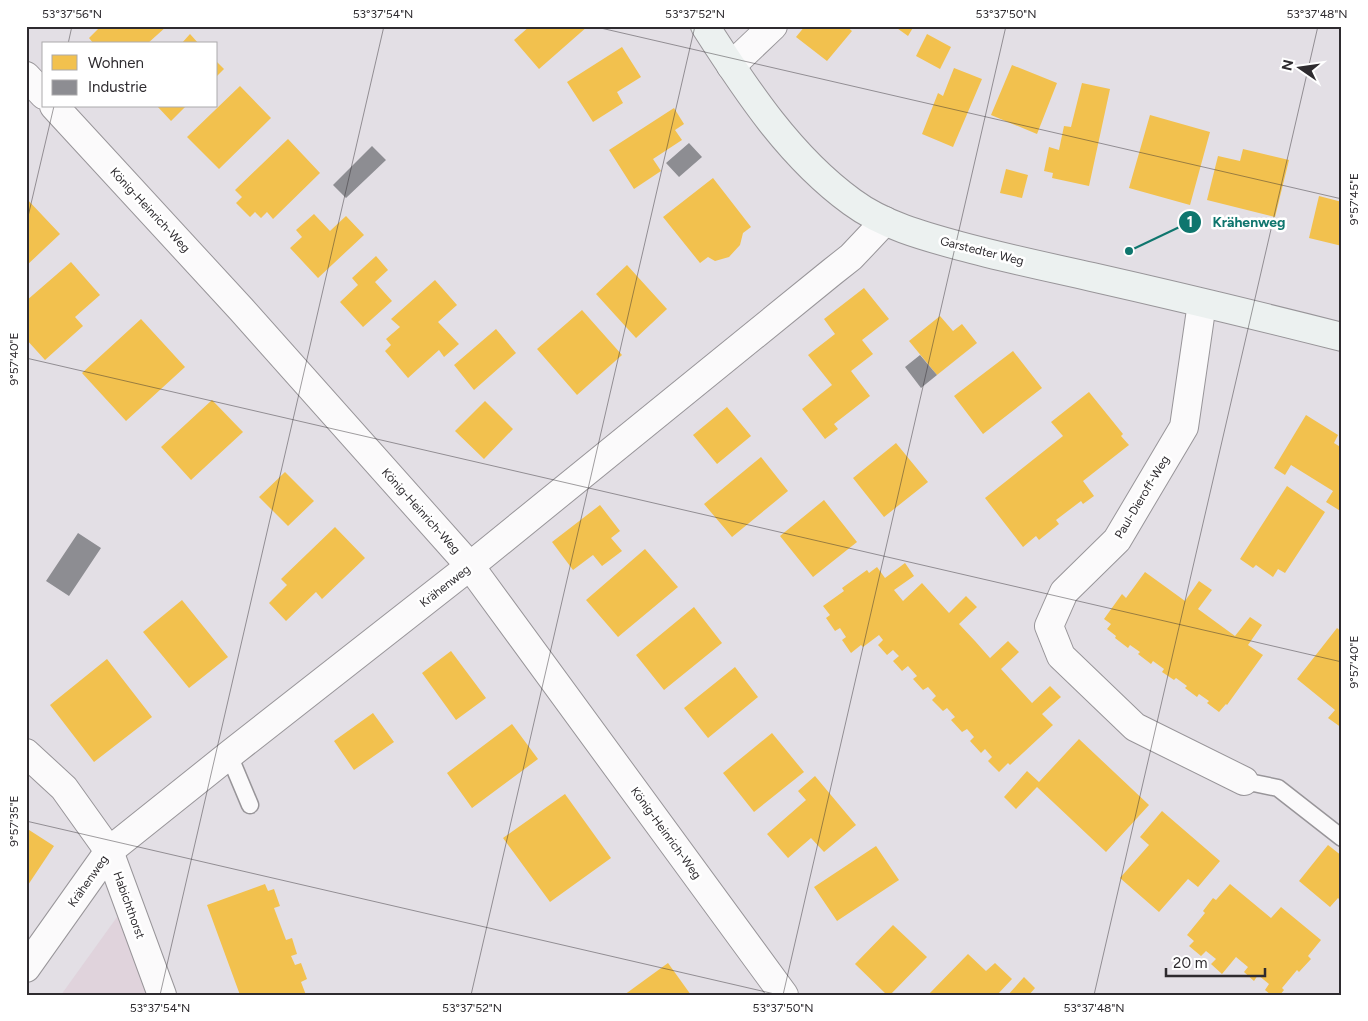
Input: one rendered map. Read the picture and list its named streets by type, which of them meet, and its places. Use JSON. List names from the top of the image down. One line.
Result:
{"streets":{"main road":["Garstedter Weg"],"street":["König-Heinrich-Weg","Paul-Dieroff-Weg","Krähenweg","Habichthorst"]},"crossings":[["König-Heinrich-Weg","Krähenweg"],["Garstedter Weg","Paul-Dieroff-Weg"],["Garstedter Weg","Krähenweg"],["Krähenweg","Habichthorst"]],"places":["Krähenweg"],"legend":["Wohnen","Industrie"],"scale_bar":"20 m","north":"left","coordinates":["53°37'56\"N","53°37'54\"N","53°37'52\"N","53°37'50\"N","53°37'48\"N","9°57'45\"E","9°57'40\"E","9°57'35\"E"]}
